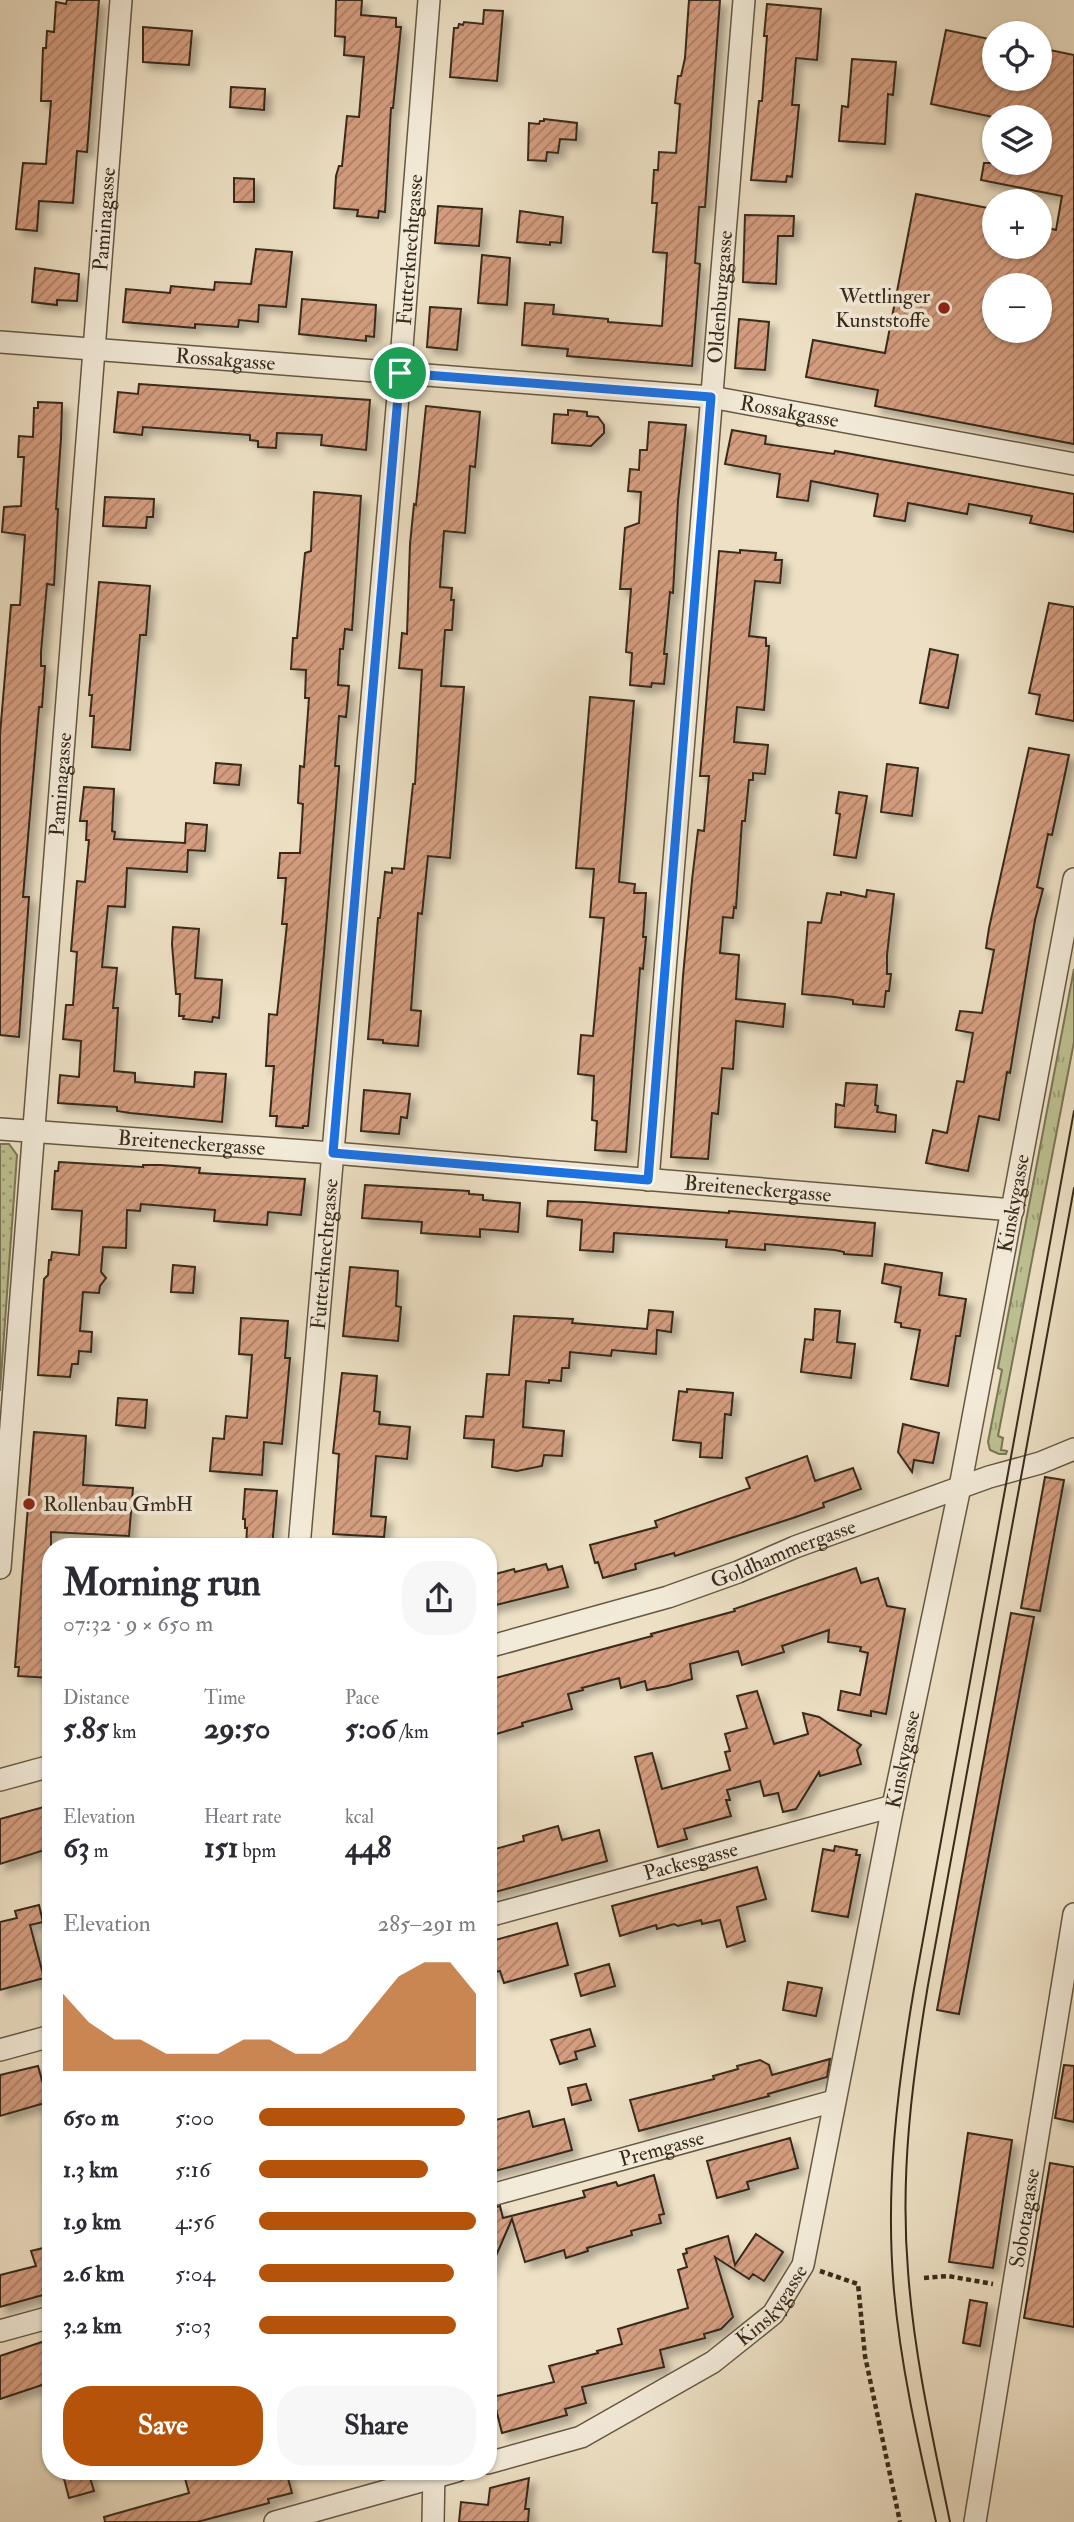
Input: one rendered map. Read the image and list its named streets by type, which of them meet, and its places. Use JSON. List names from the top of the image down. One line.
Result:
{"streets":{"street":["Paminagasse","Futterknechtgasse","Oldenburggasse","Rossakgasse","Breiteneckergasse","Kinskygasse","Goldhammergasse","Packesgasse","Premgasse","Sobotagasse"]},"crossings":[["Paminagasse","Rossakgasse"],["Paminagasse","Breiteneckergasse"],["Futterknechtgasse","Rossakgasse"],["Futterknechtgasse","Breiteneckergasse"],["Oldenburggasse","Rossakgasse"],["Oldenburggasse","Breiteneckergasse"],["Breiteneckergasse","Kinskygasse"],["Kinskygasse","Goldhammergasse"],["Kinskygasse","Packesgasse"],["Kinskygasse","Premgasse"]],"places":["Wettlinger Kunststoffe","Rollenbau GmbH"],"page":{"map_buttons":["+","−"],"heading":["Morning run","07:32 · 9 × 650 m"],"stats":[["Distance","5.85 km"],["Time","29:50"],["Pace","5:06 /km"],["Elevation","63 m"],["Heart rate","151 bpm"],["kcal","448"]],"chart":["Elevation","285–291 m"],"list":[{"name":"650 m","note":"5:00"},{"name":"1.3 km","note":"5:16"},{"name":"1.9 km","note":"4:56"},{"name":"2.6 km","note":"5:04"},{"name":"3.2 km","note":"5:03"}],"buttons":["Save","Share"]}}
